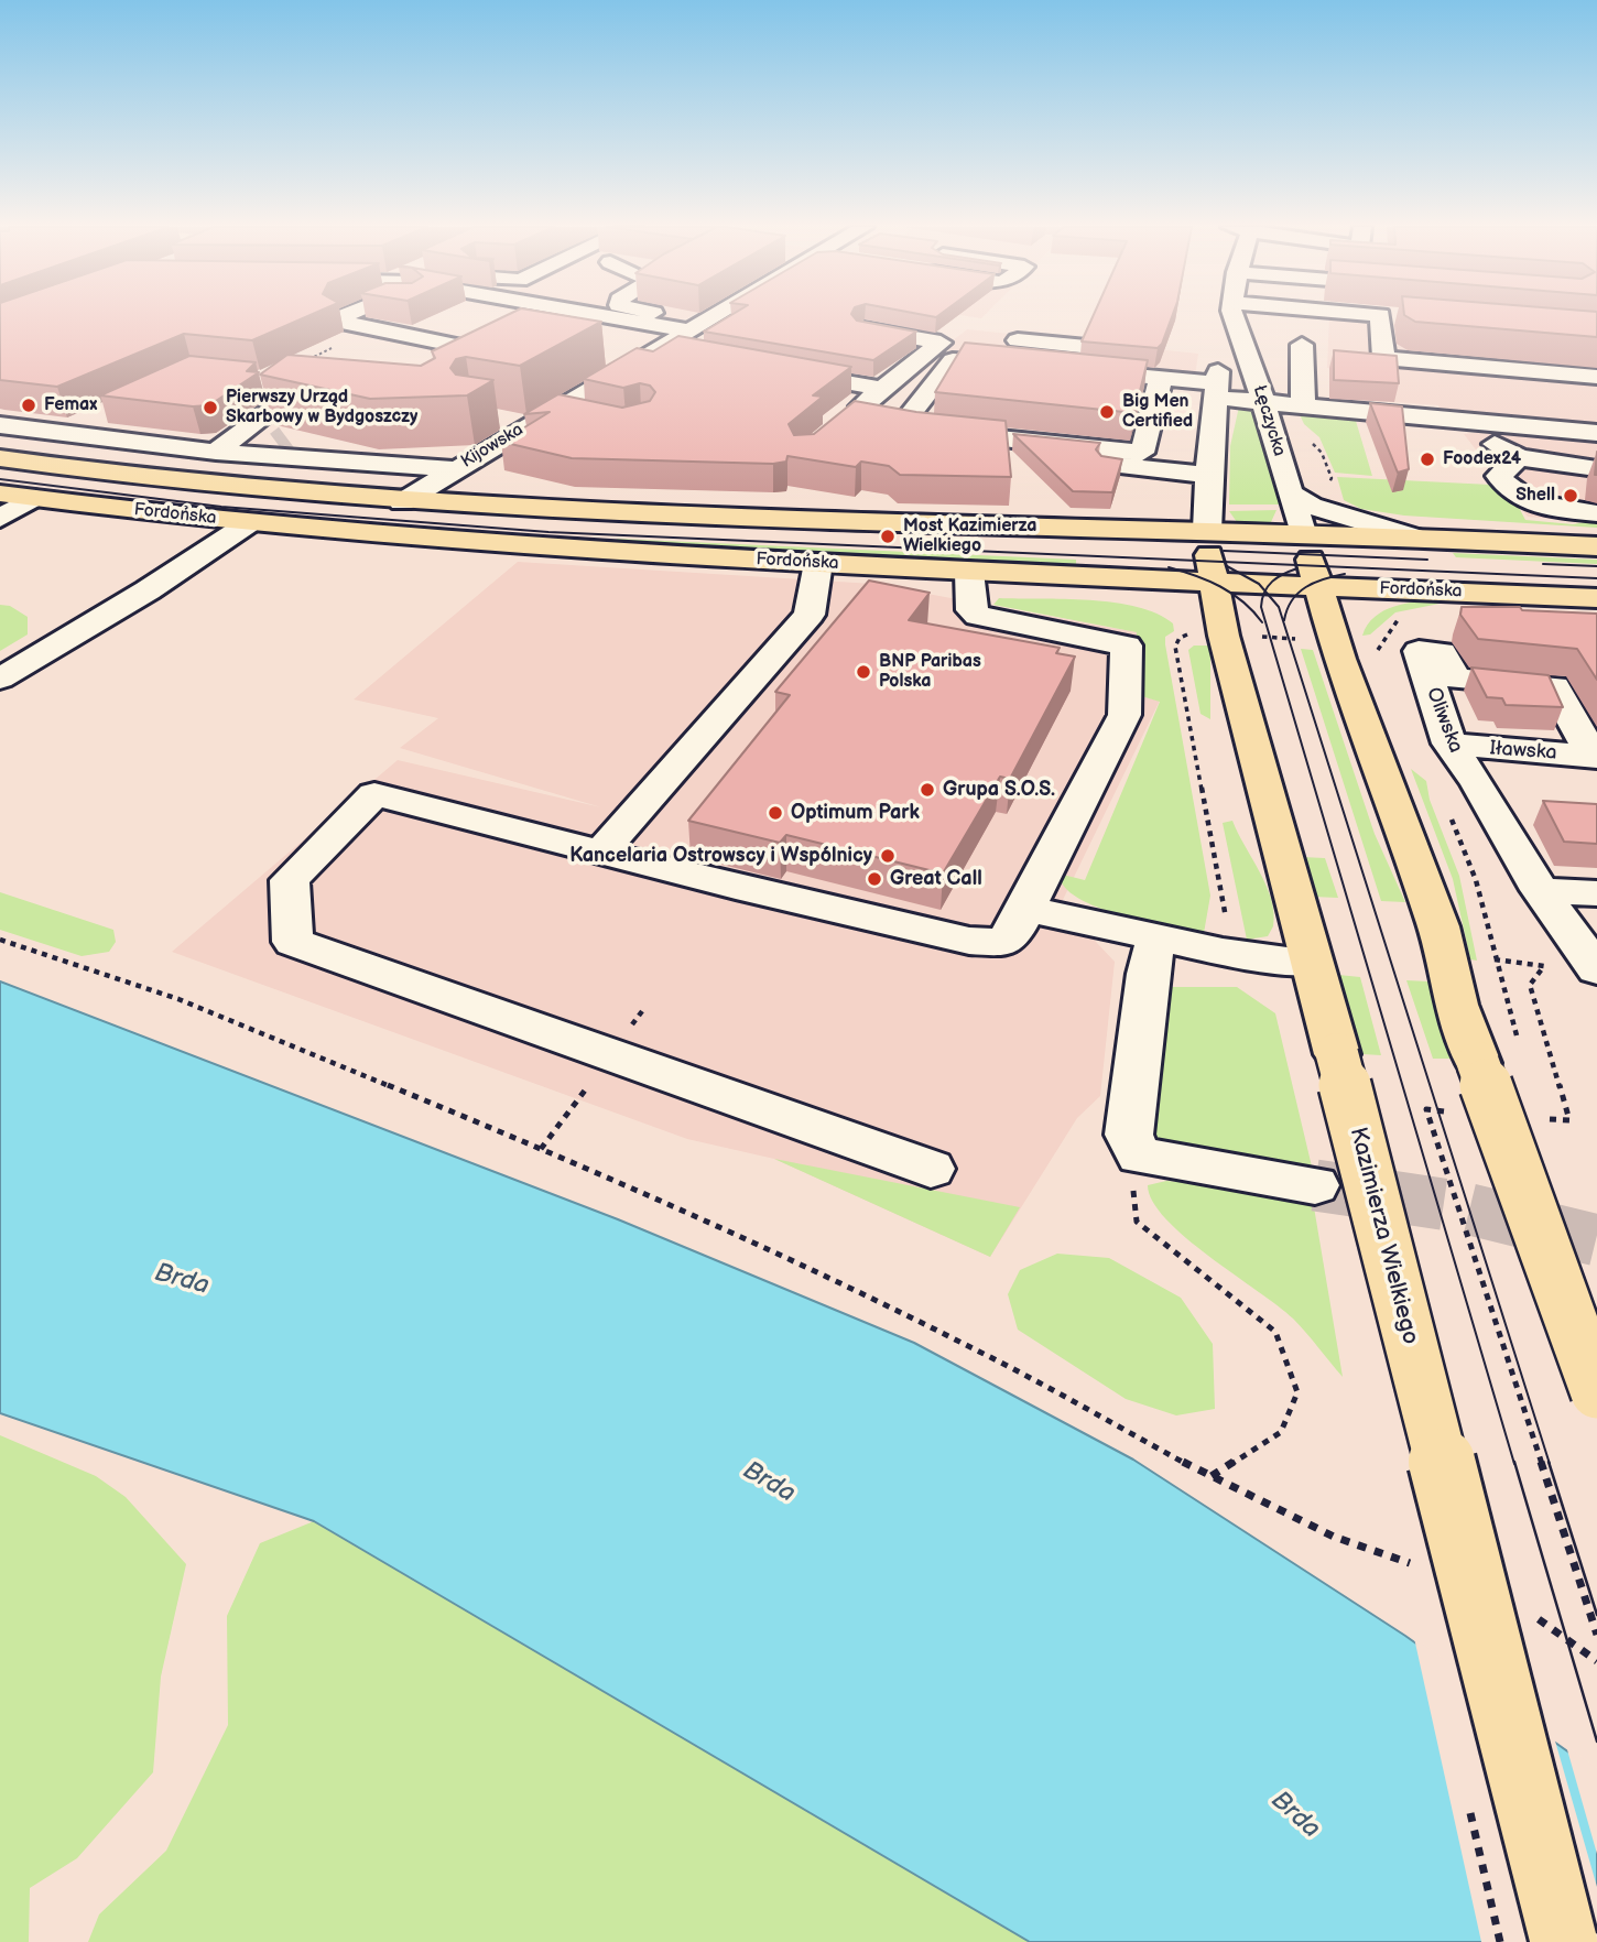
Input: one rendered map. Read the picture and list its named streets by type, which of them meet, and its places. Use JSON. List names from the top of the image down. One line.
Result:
{"streets":{"main road":["Fordońska","Kazimierza Wielkiego"],"street":["Łęczycka","Kijowska","Oliwska","Iławska"]},"crossings":[["Łęczycka","Fordońska"],["Łęczycka","Kazimierza Wielkiego"],["Kijowska","Fordońska"],["Fordońska","Kazimierza Wielkiego"],["Oliwska","Iławska"]],"water":["Brda"],"places":["Femax","Pierwszy Urząd Skarbowy w Bydgoszczy","Big Men Certified","Foodex24","Shell","Most Kazimierza Wielkiego","BNP Paribas Polska","Grupa S.O.S.","Optimum Park","Kancelaria Ostrowscy i Wspólnicy","Great Call"]}
